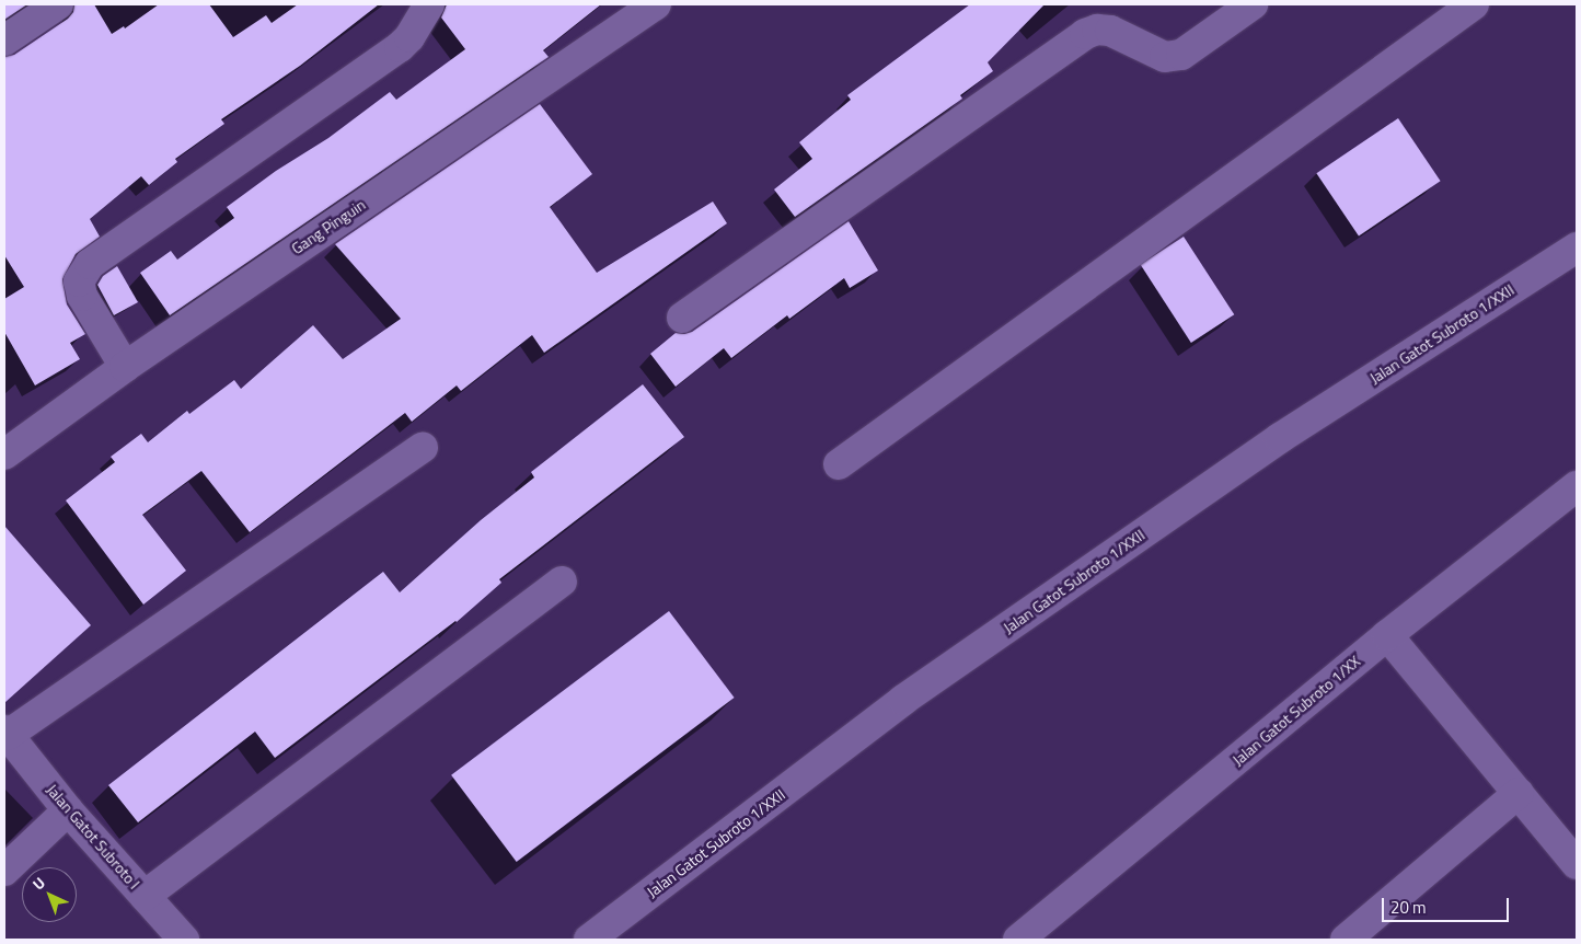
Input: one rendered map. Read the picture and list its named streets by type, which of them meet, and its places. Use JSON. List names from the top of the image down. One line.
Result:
{"streets":{"street":["Gang Pinguin","Jalan Gatot Subroto 1/XXII","Jalan Gatot Subroto 1/XX","Jalan Gatot Subroto I"]},"scale_bar":"20 m","north":"top left"}
